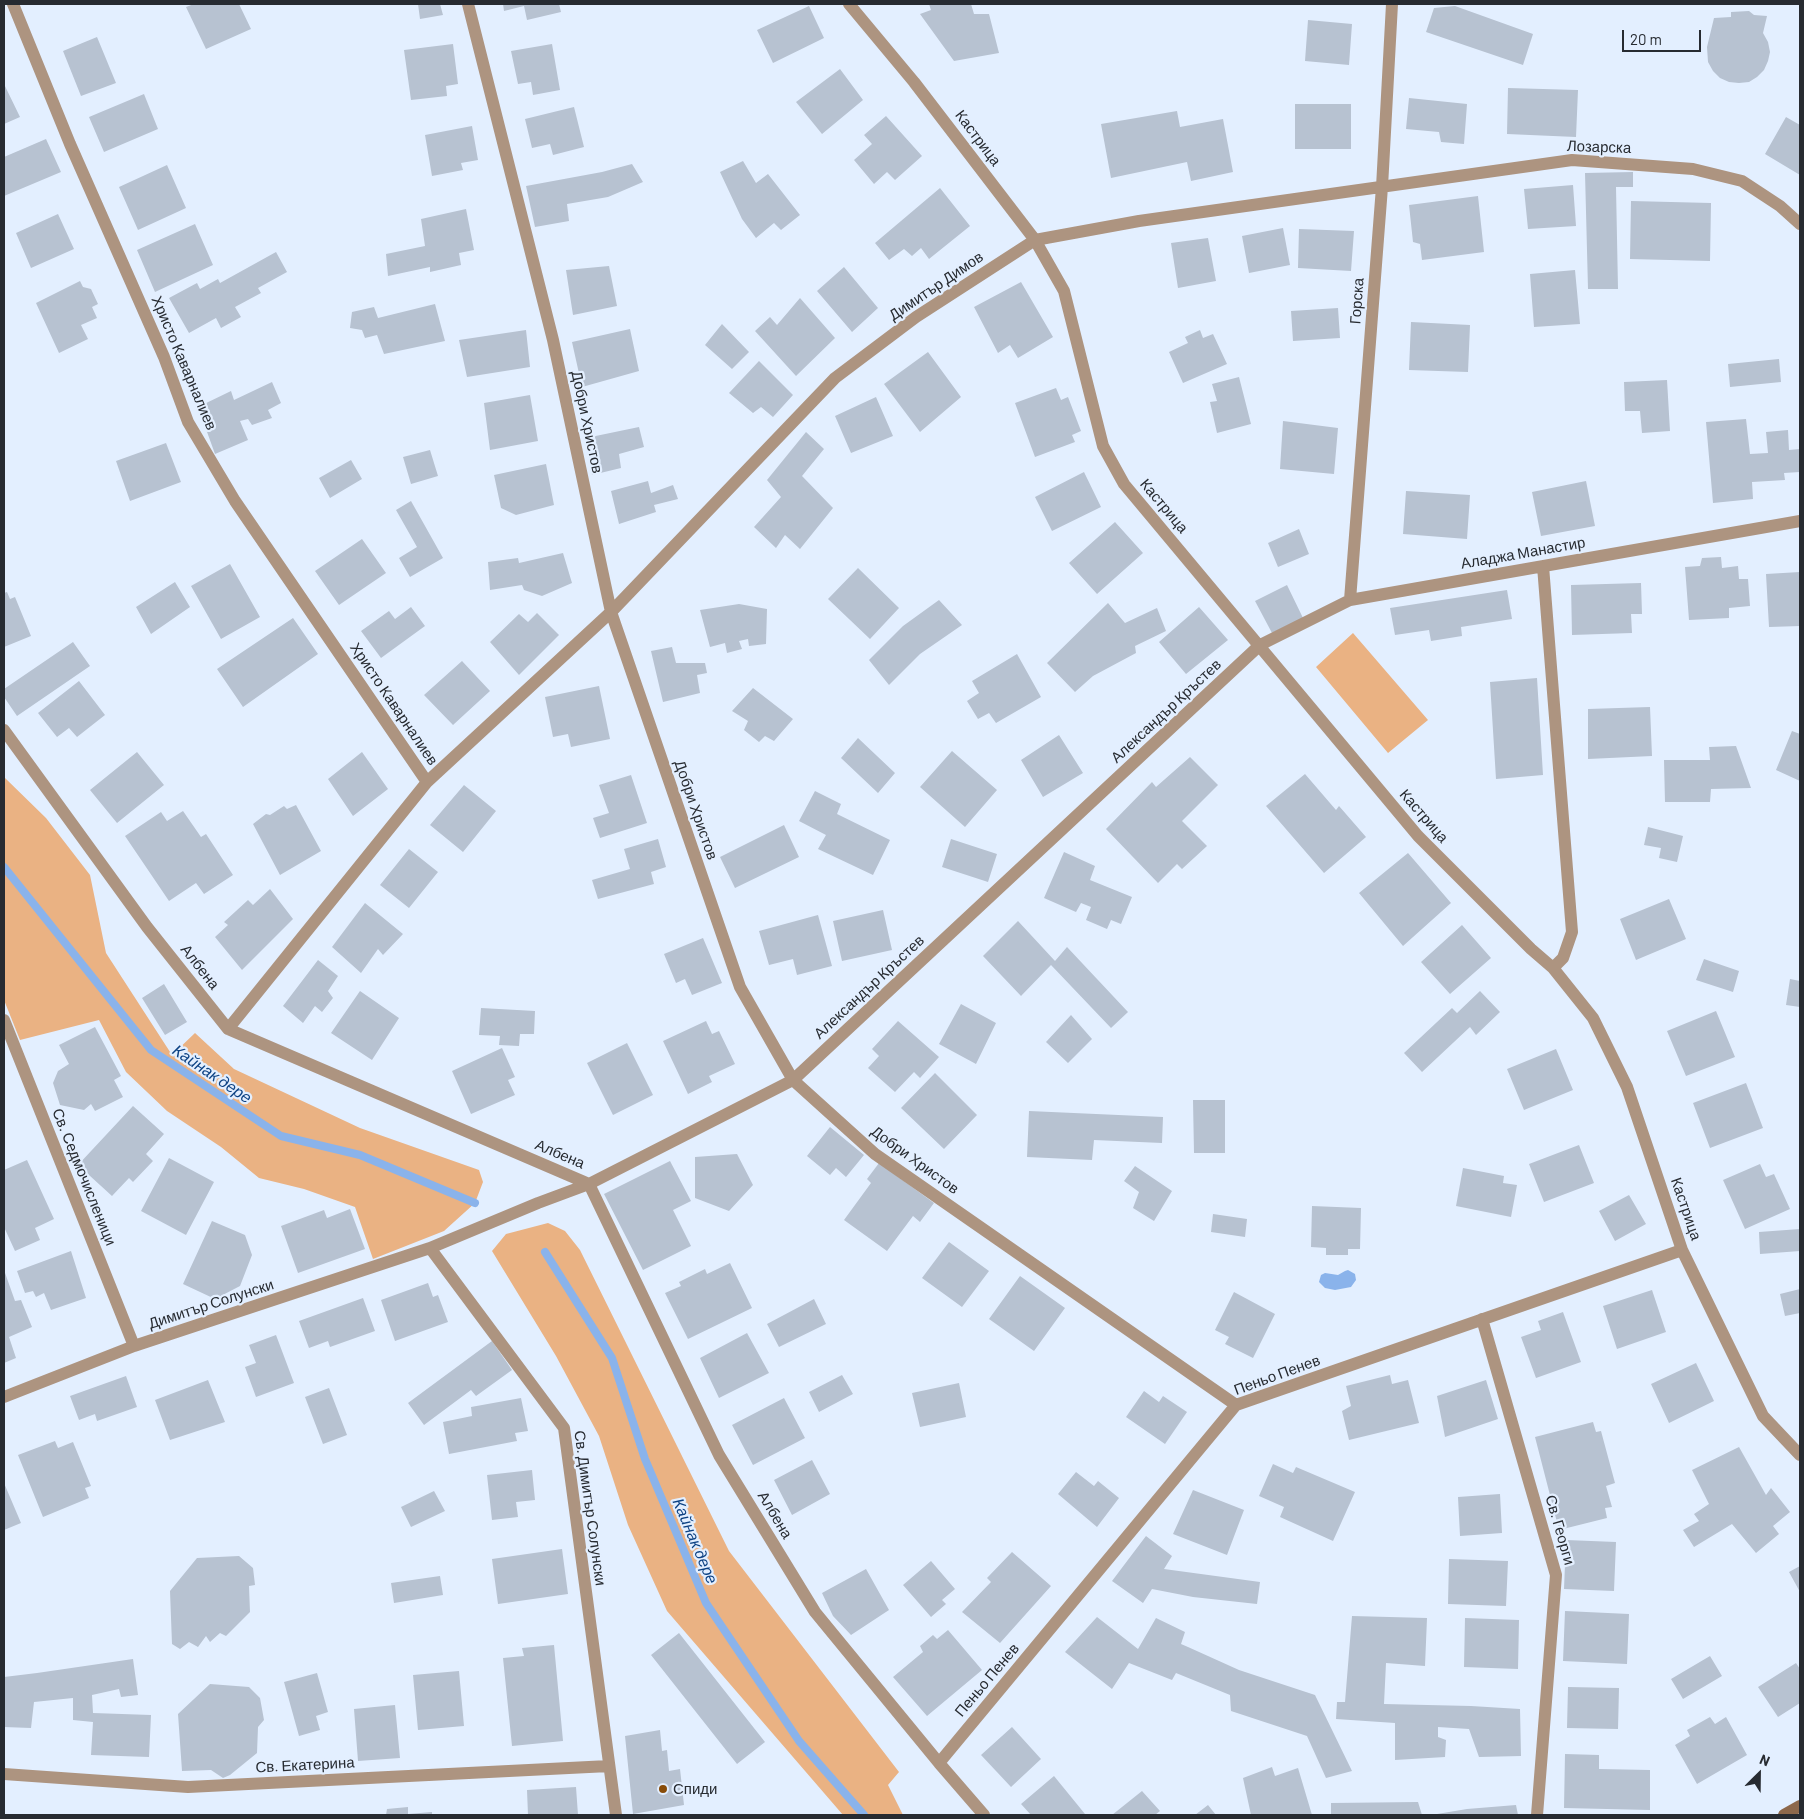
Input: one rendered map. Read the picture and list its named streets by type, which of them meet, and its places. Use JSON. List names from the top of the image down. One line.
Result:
{"streets":{"street":["Кастрица","Лозарска","Димитър Димов","Горска","Христо Каварналиев","Добри Христов","Аладжа Манастир","Александър Кръстев","Албена","Св. Седмочисленици","Димитър Солунски","Пеньо Пенев","Св. Димитър Солунски","Св. Георги","Св. Екатерина"]},"crossings":[["Кастрица","Димитър Димов"],["Кастрица","Аладжа Манастир"],["Кастрица","Александър Кръстев"],["Кастрица","Пеньо Пенев"],["Лозарска","Димитър Димов"],["Лозарска","Горска"],["Димитър Димов","Горска"],["Димитър Димов","Христо Каварналиев"],["Димитър Димов","Добри Христов"],["Димитър Димов","Албена"],["Горска","Аладжа Манастир"],["Добри Христов","Александър Кръстев"],["Добри Христов","Пеньо Пенев"],["Аладжа Манастир","Александър Кръстев"],["Александър Кръстев","Албена"],["Александър Кръстев","Димитър Солунски"],["Александър Кръстев","Св. Димитър Солунски"],["Албена","Пеньо Пенев"],["Св. Седмочисленици","Димитър Солунски"],["Димитър Солунски","Св. Димитър Солунски"],["Пеньо Пенев","Св. Георги"],["Св. Димитър Солунски","Св. Екатерина"]],"water":["Кайнак дере"],"places":["Спиди"],"scale_bar":"20 m","north":"top right"}
